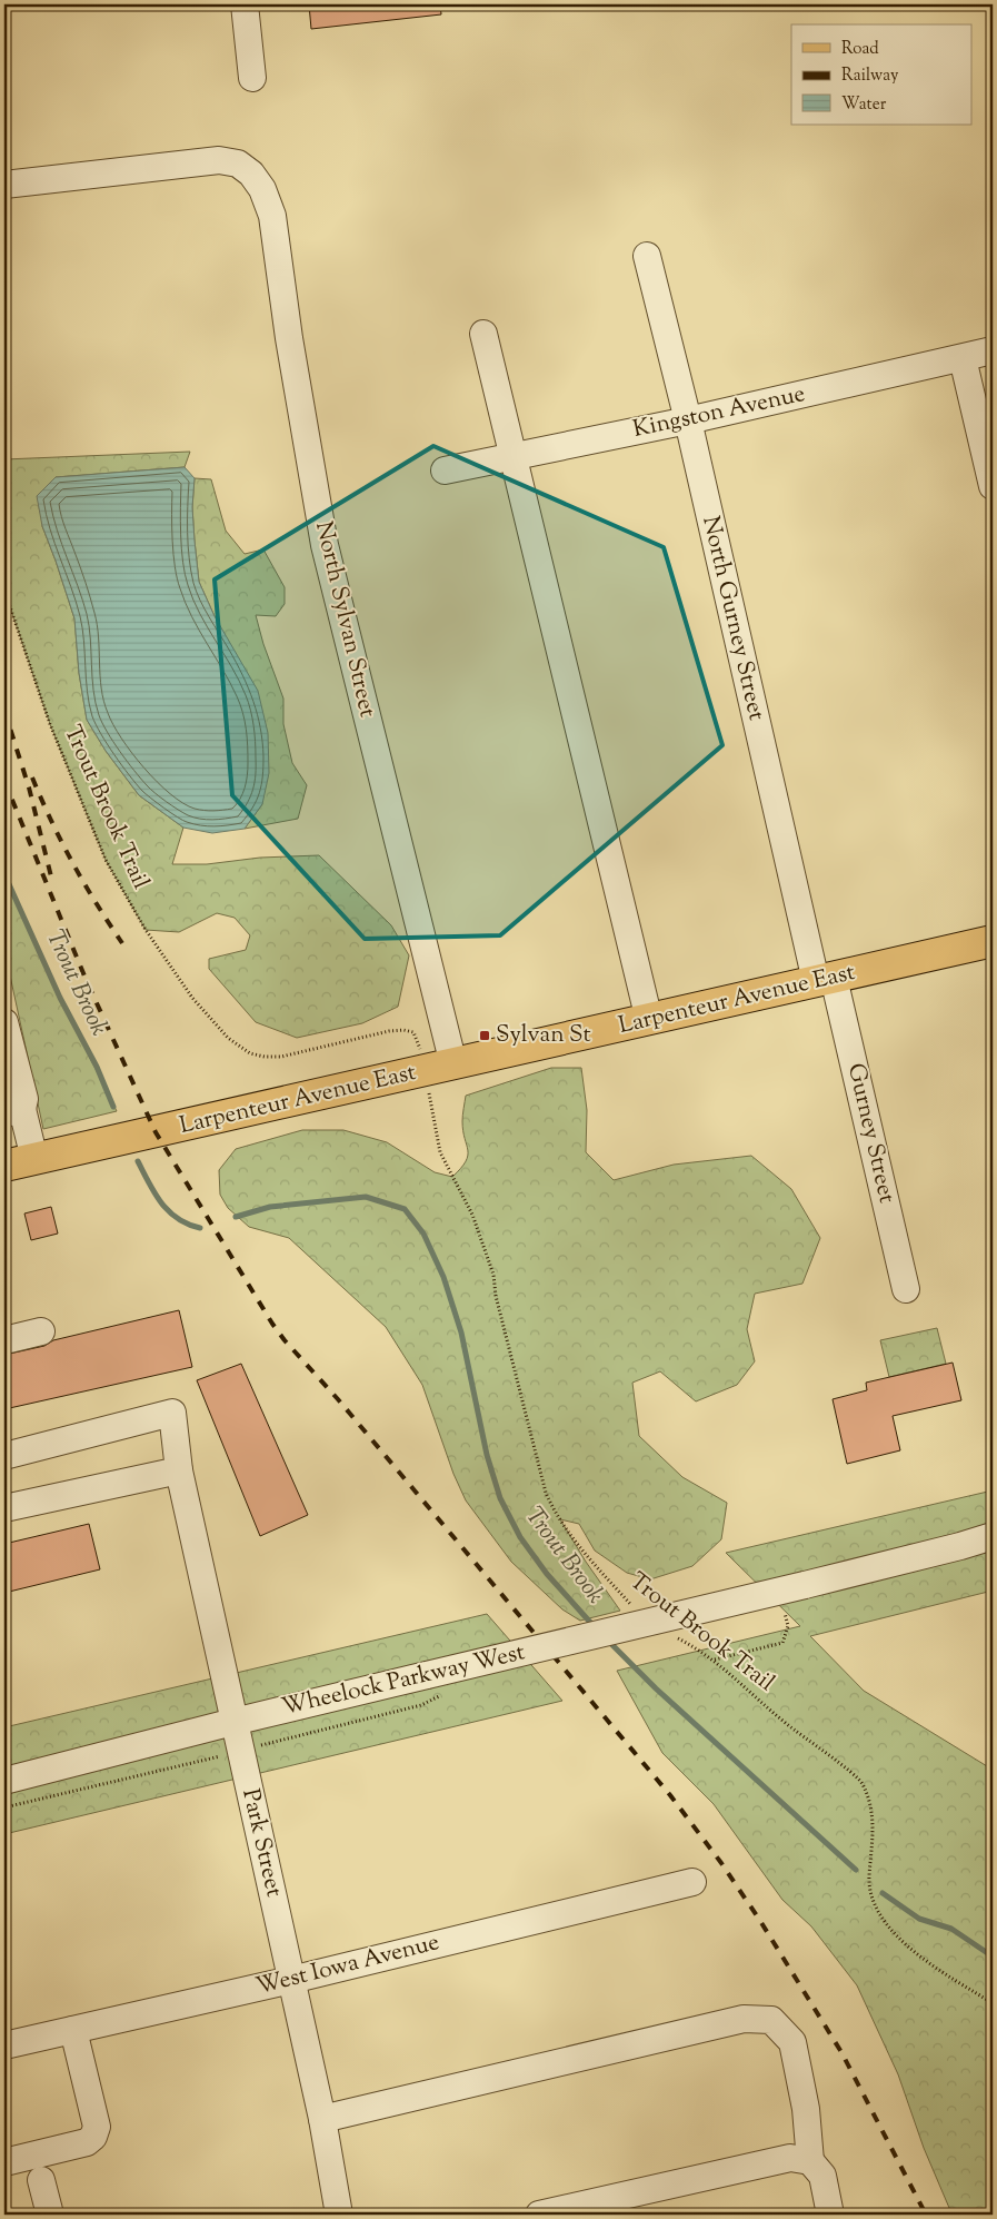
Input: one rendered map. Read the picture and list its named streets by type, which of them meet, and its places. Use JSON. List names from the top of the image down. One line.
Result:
{"streets":{"main road":["Larpenteur Avenue East"],"street":["Kingston Avenue","North Gurney Street","North Sylvan Street","Gurney Street","Wheelock Parkway West","Park Street","West Iowa Avenue"],"path":["Trout Brook Trail"]},"crossings":[["Kingston Avenue","North Gurney Street"],["North Gurney Street","Larpenteur Avenue East"],["North Gurney Street","Gurney Street"],["North Sylvan Street","Larpenteur Avenue East"],["Larpenteur Avenue East","Gurney Street"],["Wheelock Parkway West","Park Street"],["Park Street","West Iowa Avenue"]],"water":["Trout Brook"],"places":{"transit":["Sylvan St"]},"legend":["Road","Railway","Water"]}
